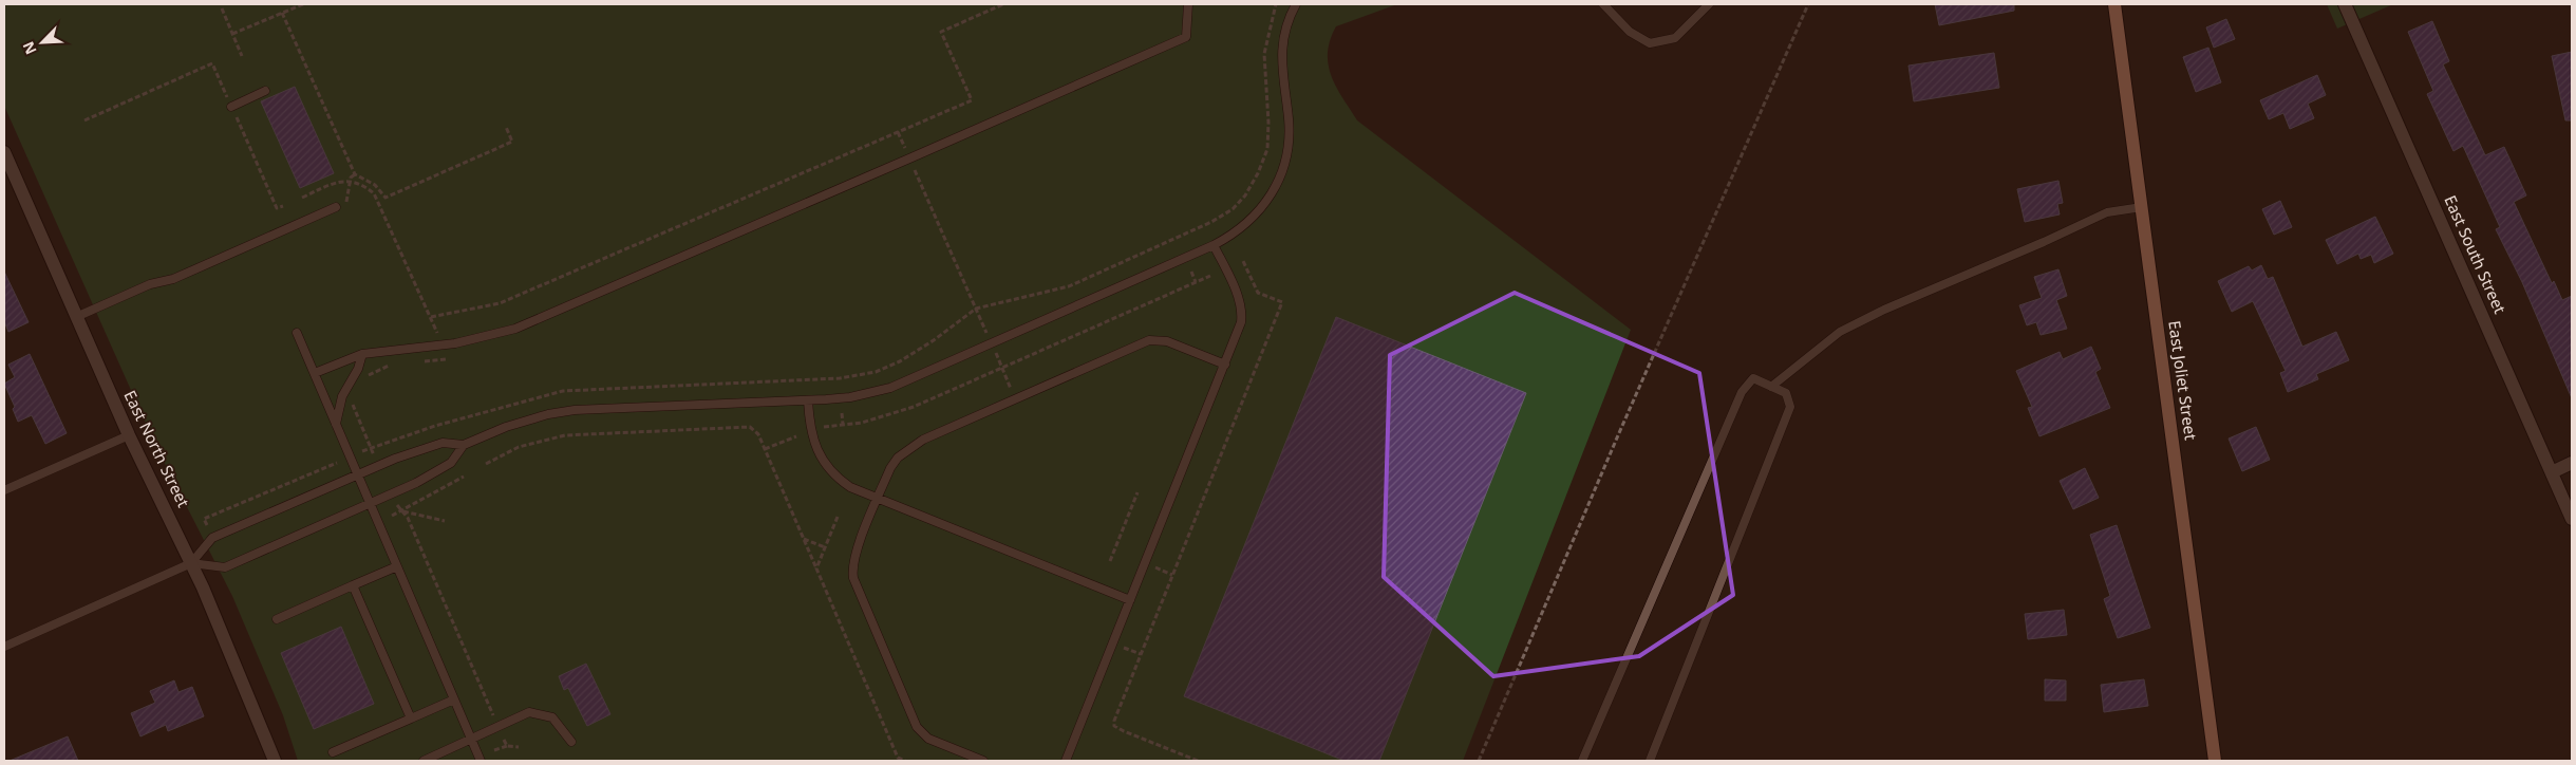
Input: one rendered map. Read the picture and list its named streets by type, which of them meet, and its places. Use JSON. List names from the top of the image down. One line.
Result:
{"streets":{"main road":["East Joliet Street"],"street":["East South Street","East North Street"]},"north":"bottom left"}
